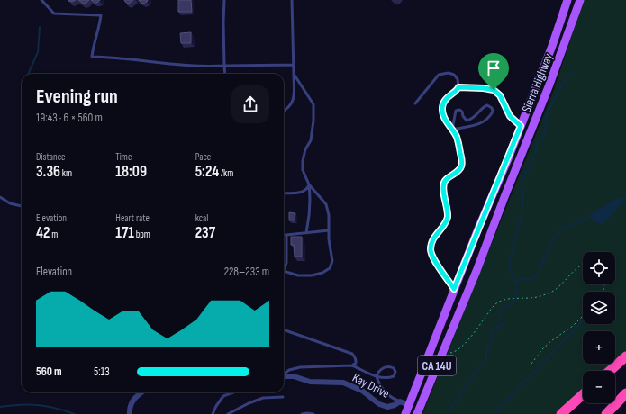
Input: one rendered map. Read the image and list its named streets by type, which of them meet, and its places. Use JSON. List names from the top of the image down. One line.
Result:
{"streets":{"main road":["Sierra Highway","CA 14U"],"street":["Kay Drive"]},"crossings":[["Sierra Highway","Kay Drive"]],"page":{"heading":["Evening run","19:43 · 6 × 560 m"],"stats":[["Distance","3.36 km"],["Time","18:09"],["Pace","5:24 /km"],["Elevation","42 m"],["Heart rate","171 bpm"],["kcal","237"]],"map_buttons":["+","−"],"chart":["Elevation","228–233 m"],"list":[{"name":"560 m","note":"5:13"}]}}
